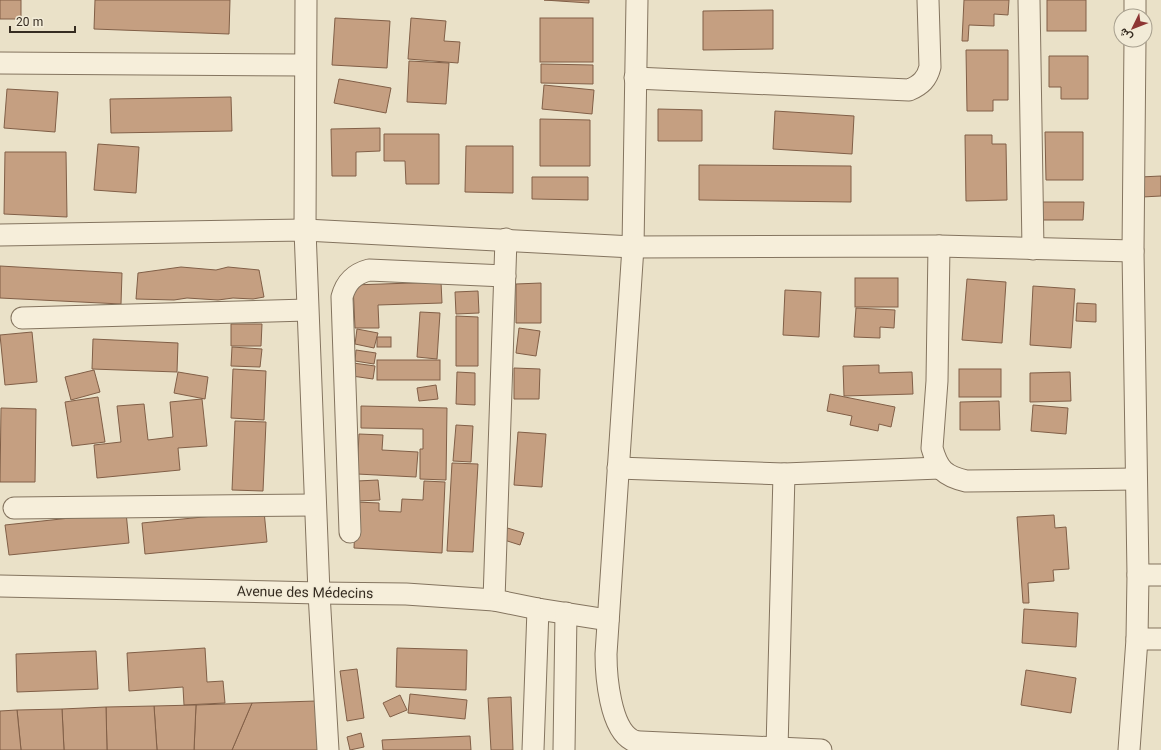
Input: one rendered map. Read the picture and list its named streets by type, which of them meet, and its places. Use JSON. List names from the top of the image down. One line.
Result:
{"streets":{"street":["Avenue des Médecins"]},"scale_bar":"20 m","north":"bottom left"}
